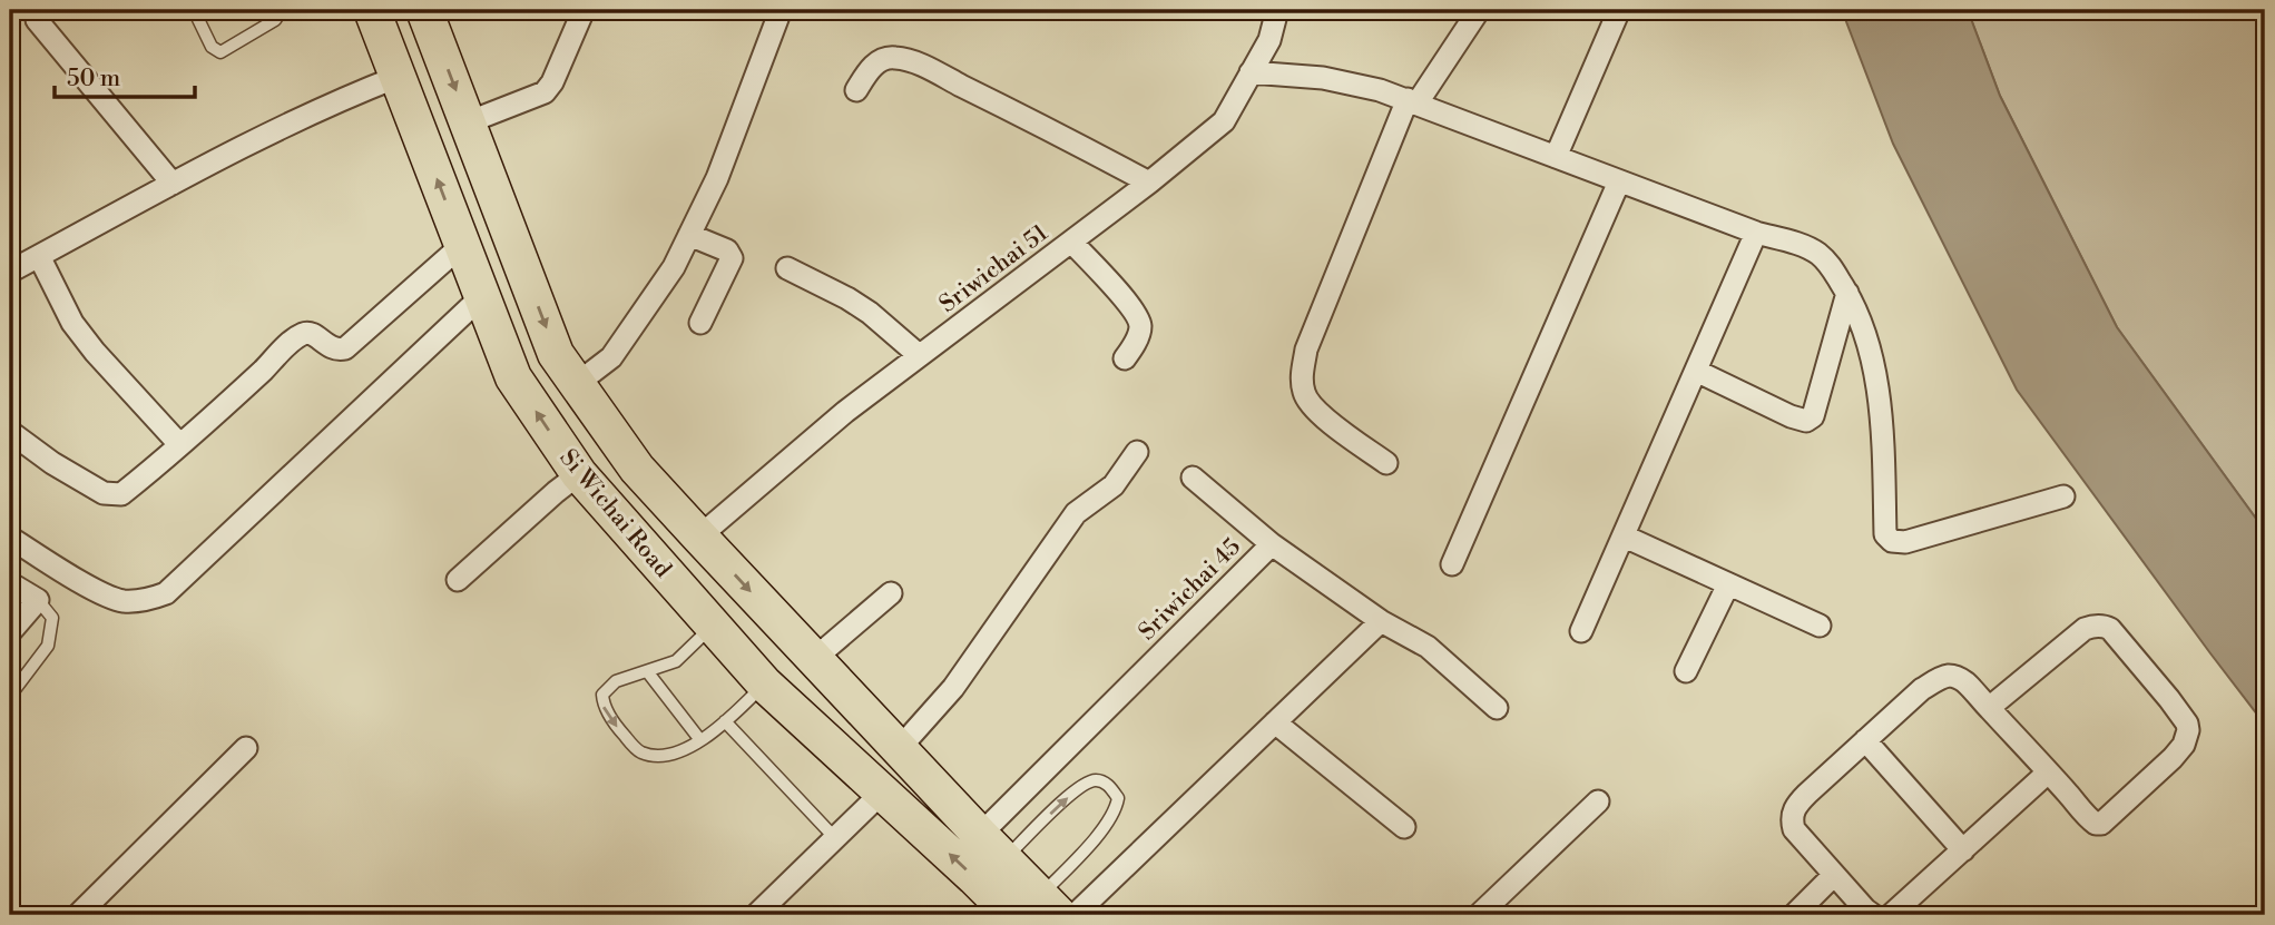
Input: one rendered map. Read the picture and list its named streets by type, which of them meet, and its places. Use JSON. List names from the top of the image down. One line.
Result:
{"streets":{"main road":["Si Wichai Road"],"street":["Sriwichai 51","Sriwichai 45"]},"crossings":[["Sriwichai 51","Si Wichai Road"],["Si Wichai Road","Sriwichai 45"]],"scale_bar":"50 m"}
